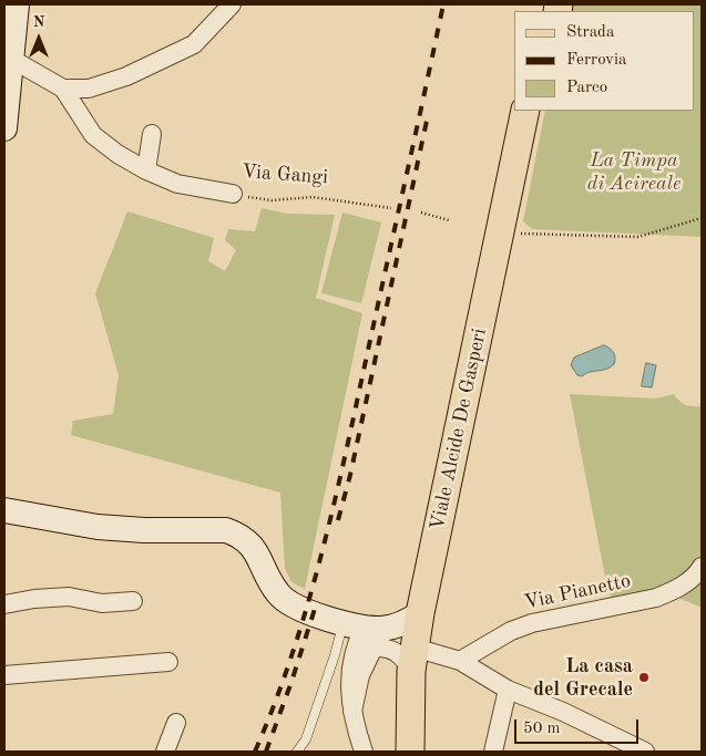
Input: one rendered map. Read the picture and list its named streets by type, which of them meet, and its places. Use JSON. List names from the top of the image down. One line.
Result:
{"streets":{"main road":["Viale Alcide De Gasperi"],"street":["Via Gangi","Via Pianetto"]},"parks":["La Timpa di Acireale"],"places":["La casa del Grecale"],"legend":["Strada","Ferrovia","Parco"],"scale_bar":"50 m","north":"top"}
